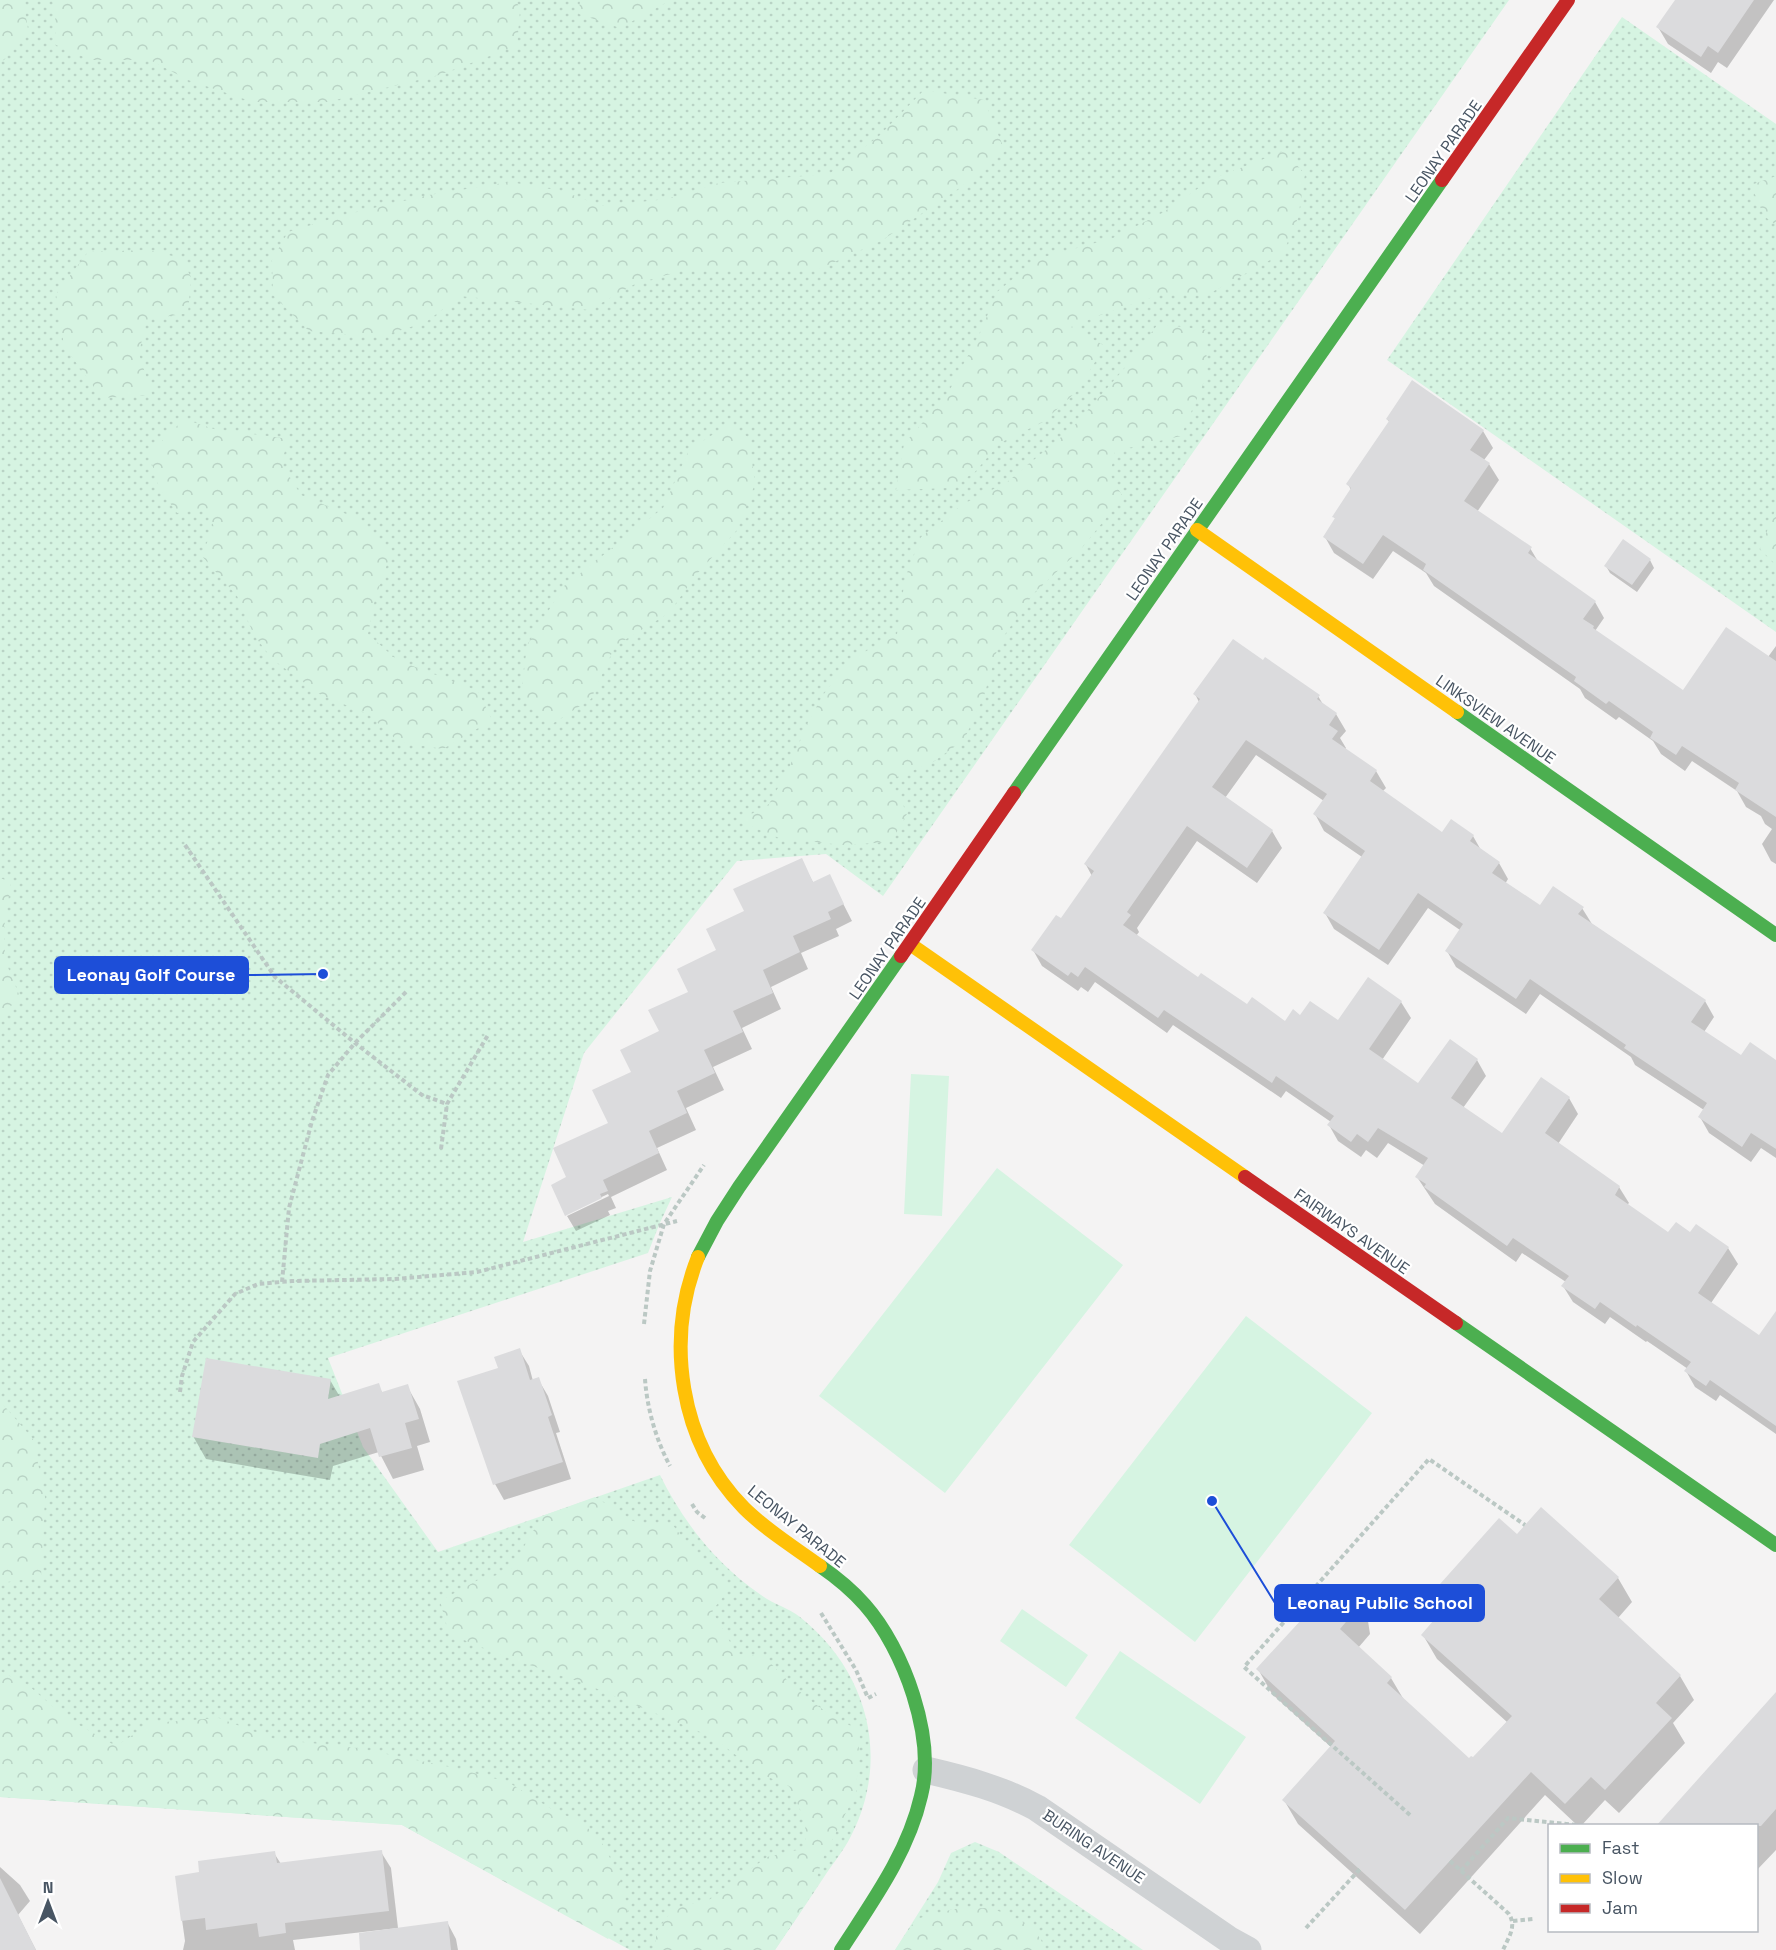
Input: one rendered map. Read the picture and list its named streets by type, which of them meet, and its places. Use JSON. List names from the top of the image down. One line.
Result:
{"streets":{"street":["LEONAY PARADE","LINKSVIEW AVENUE","FAIRWAYS AVENUE","BURING AVENUE"]},"crossings":[["LEONAY PARADE","LINKSVIEW AVENUE"],["LEONAY PARADE","FAIRWAYS AVENUE"],["LEONAY PARADE","BURING AVENUE"]],"places":["Leonay Golf Course","Leonay Public School"],"legend":["Fast","Slow","Jam"],"north":"top"}
